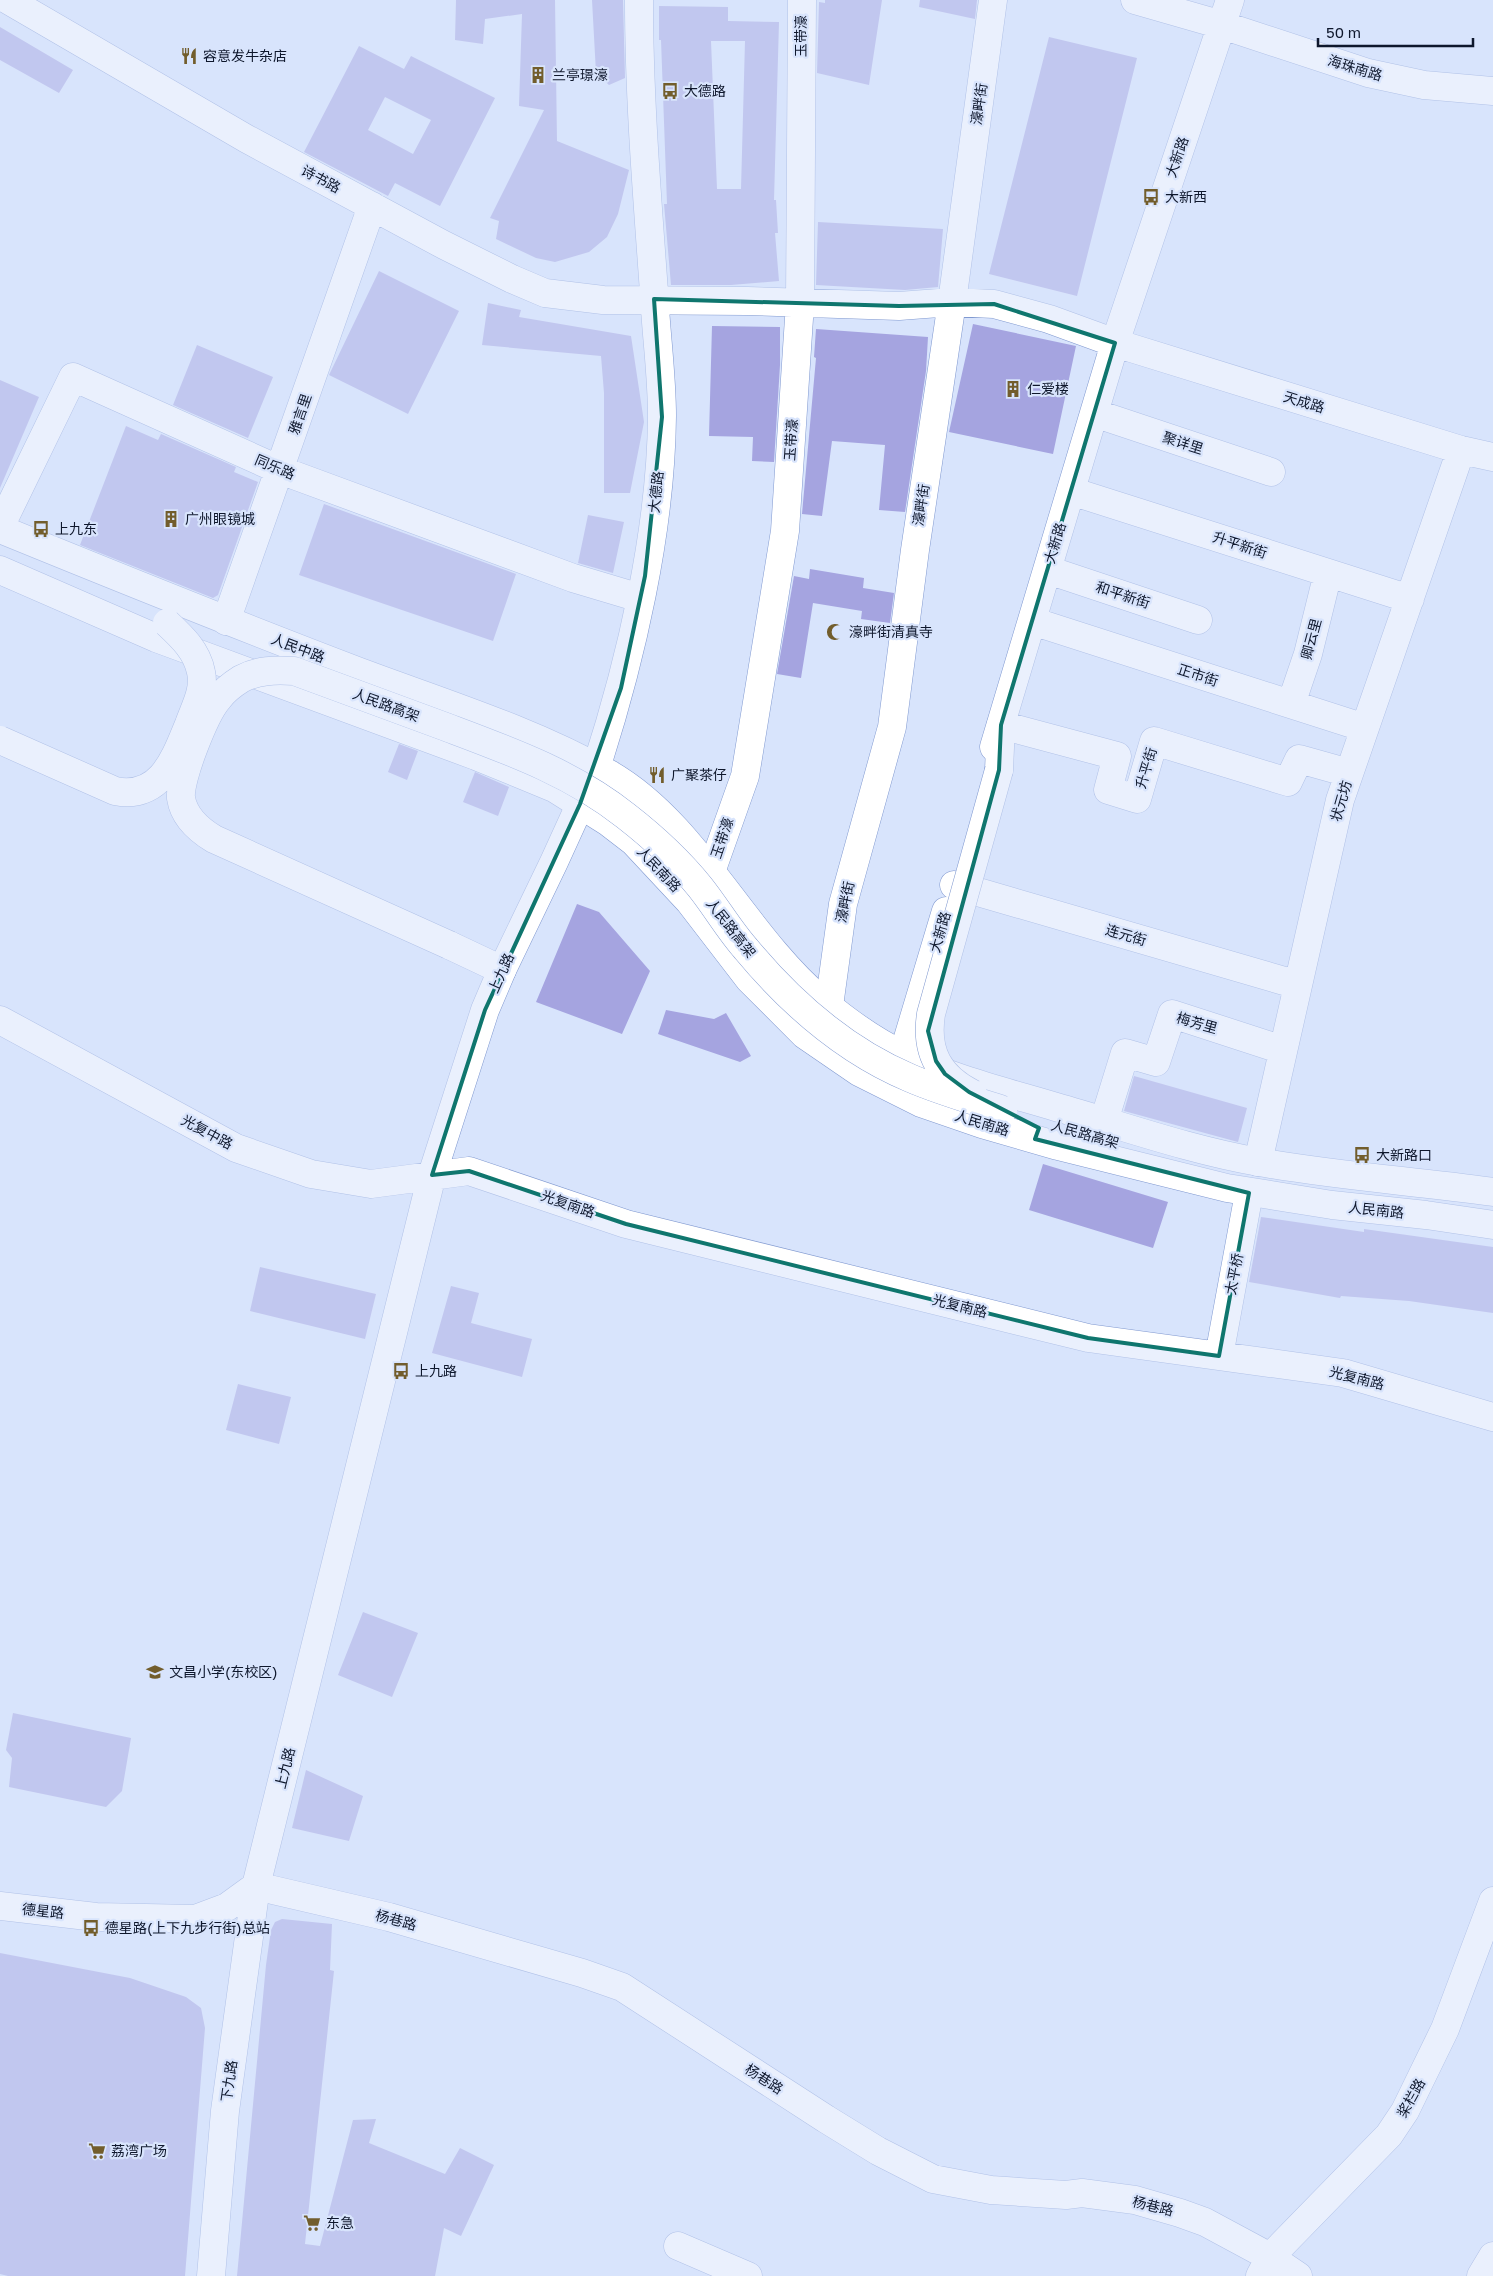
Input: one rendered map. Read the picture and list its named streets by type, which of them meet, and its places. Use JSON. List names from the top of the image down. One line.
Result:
{"streets":{"street":["玉带濠","海珠南路","濠畔街","大新路","诗书路","天成路","雅言里","聚详里","同乐路","大德路","升平新街","和平新街","卿云里","人民中路","正市街","人民路高架","升平街","状元坊","人民南路","连元街","上九路","梅芳里","光复中路","光复南路","太平桥","德星路","杨巷路","下九路","桨栏路"]},"crossings":[["玉带濠","诗书路"],["海珠南路","大新路"],["濠畔街","诗书路"],["濠畔街","天成路"],["大新路","天成路"],["大新路","聚详里"],["大新路","升平新街"],["大新路","和平新街"],["大新路","正市街"],["大新路","升平街"],["大新路","人民南路"],["大新路","连元街"],["诗书路","天成路"],["诗书路","雅言里"],["诗书路","大德路"],["天成路","状元坊"],["雅言里","同乐路"],["雅言里","人民中路"],["同乐路","大德路"],["同乐路","人民中路"],["大德路","人民中路"],["大德路","上九路"],["升平新街","卿云里"],["升平新街","状元坊"],["卿云里","正市街"],["人民中路","上九路"],["正市街","状元坊"],["升平街","状元坊"],["状元坊","连元街"],["状元坊","梅芳里"],["人民南路","上九路"],["人民南路","太平桥"],["上九路","光复中路"],["上九路","光复南路"],["上九路","德星路"],["上九路","杨巷路"],["上九路","下九路"],["光复中路","光复南路"],["光复南路","太平桥"],["德星路","杨巷路"],["德星路","下九路"],["杨巷路","下九路"],["杨巷路","桨栏路"]],"places":{"restaurant":["容意发牛杂店","广聚茶仔"],"building":["兰亭璟濠","仁爱楼","广州眼镜城"],"bus stop":["大德路","大新西","上九东","大新路口","上九路","德星路(上下九步行街)总站"],"mosque":["濠畔街清真寺"],"school or university":["文昌小学(东校区)"],"supermarket":["荔湾广场","东急"]},"scale_bar":"50 m"}
